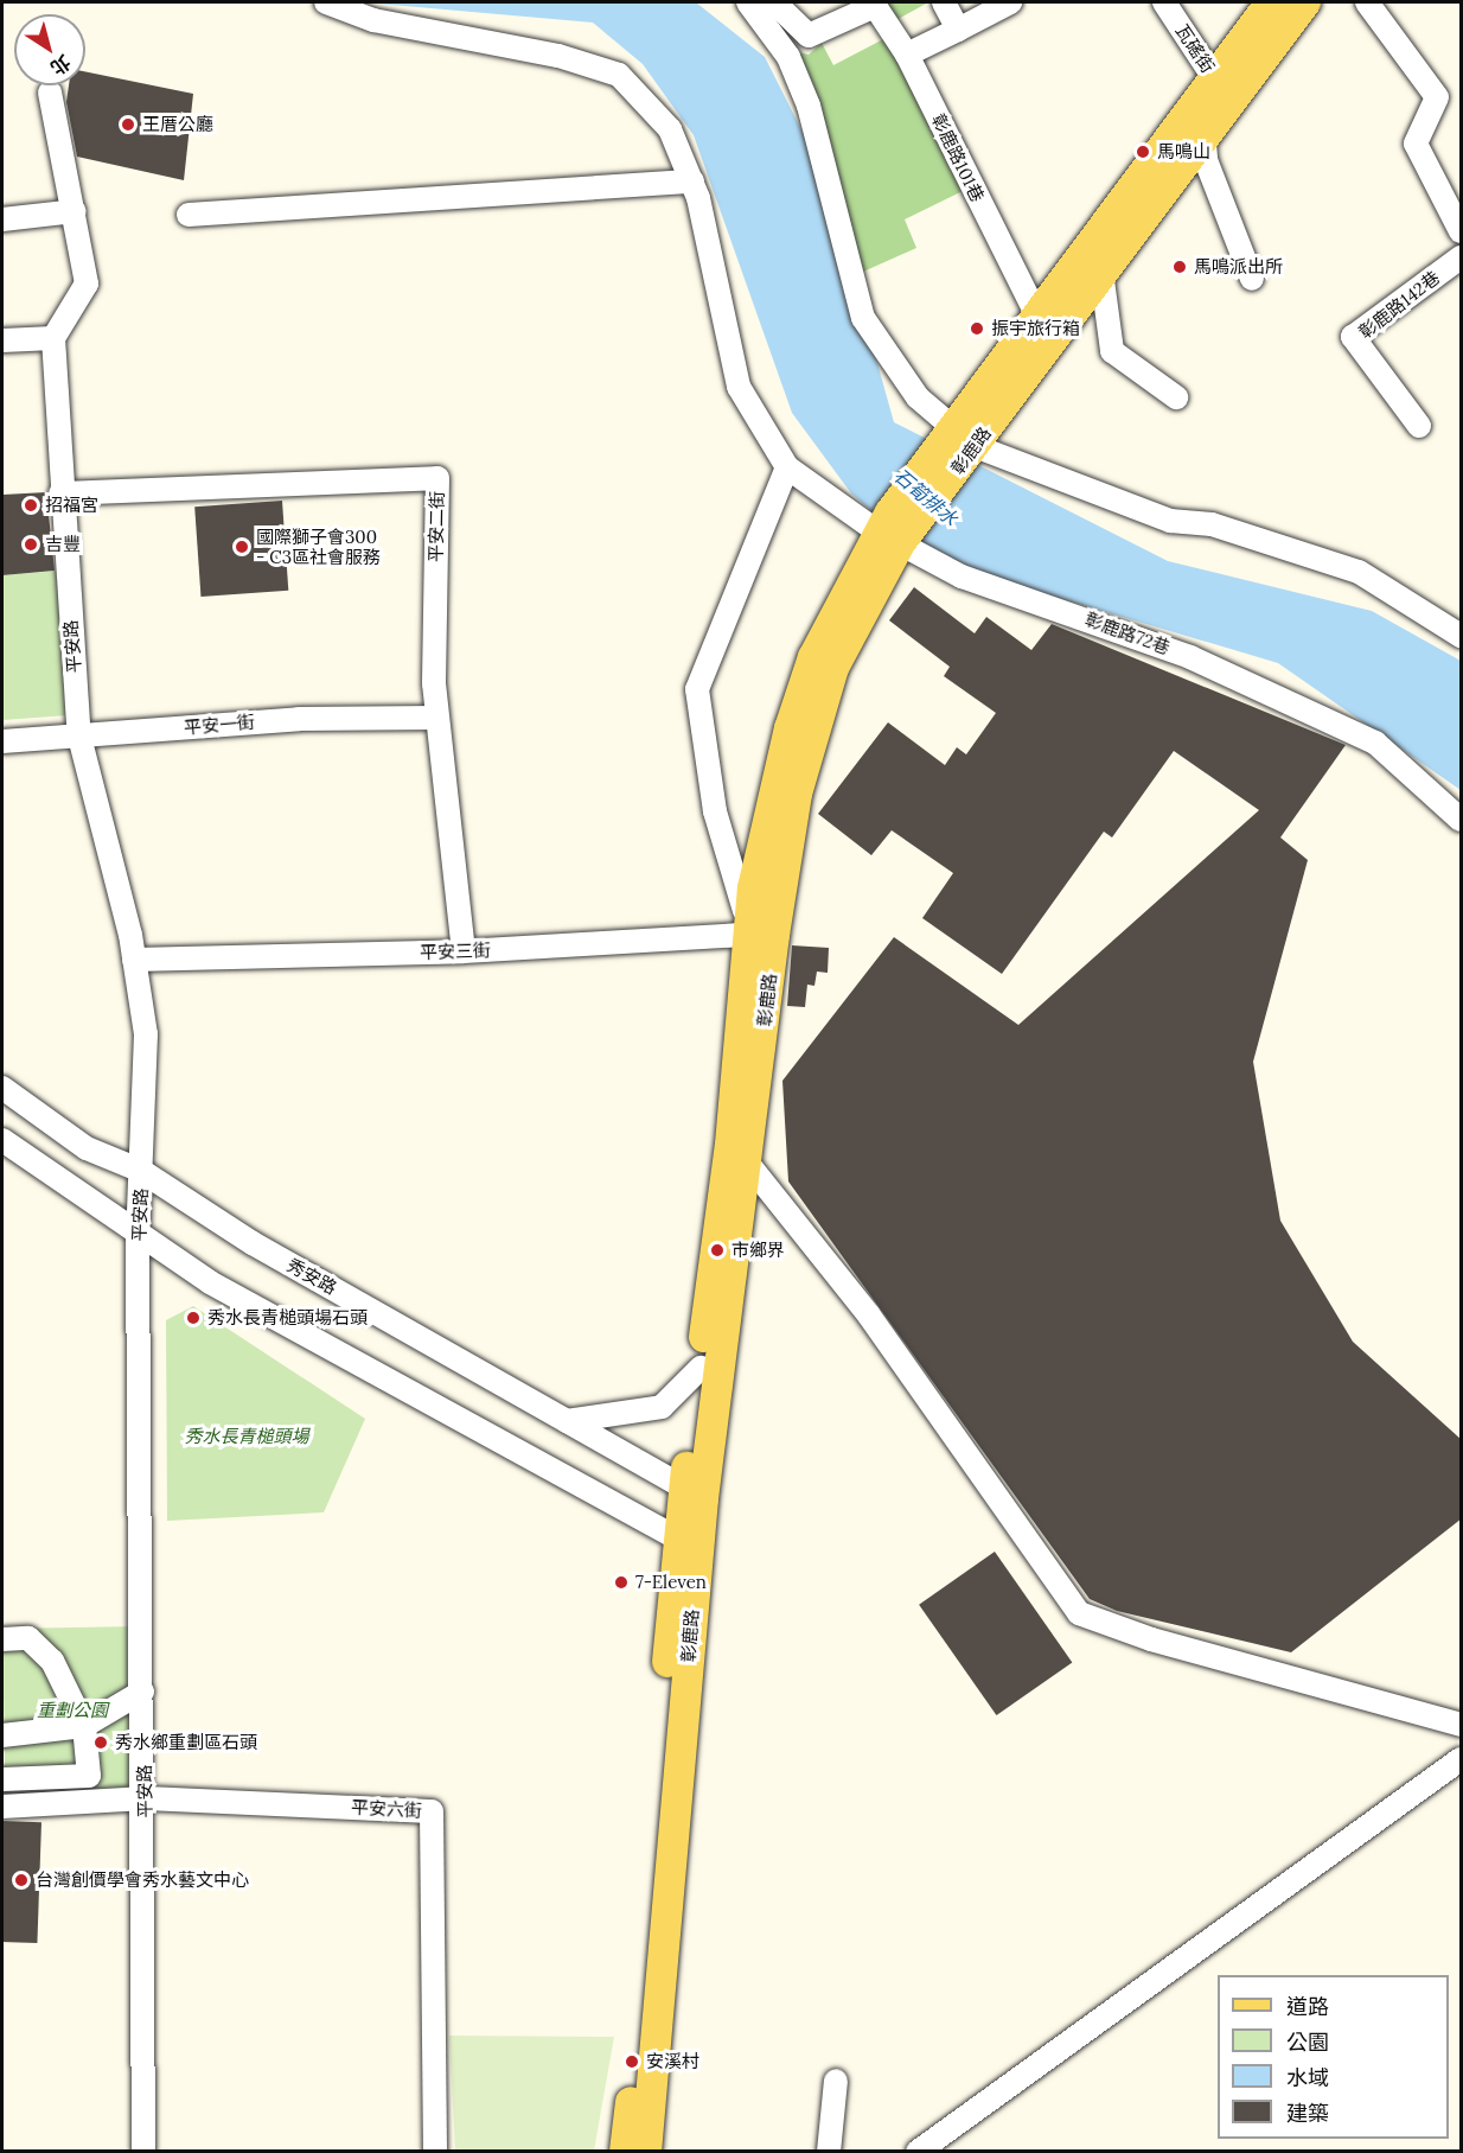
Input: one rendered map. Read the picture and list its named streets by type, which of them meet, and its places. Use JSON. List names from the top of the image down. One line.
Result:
{"streets":{"main road":["彰鹿路"],"street":["瓦磘街","彰鹿路101巷","彰鹿路142巷","平安二街","彰鹿路72巷","平安路","平安一街","平安三街","秀安路","平安六街"]},"crossings":[["瓦磘街","彰鹿路"],["彰鹿路101巷","彰鹿路"],["彰鹿路","彰鹿路72巷"],["彰鹿路","平安三街"],["彰鹿路","秀安路"],["平安二街","平安路"],["平安二街","平安一街"],["平安二街","平安三街"],["平安路","平安一街"],["平安路","平安三街"],["平安路","秀安路"],["平安路","平安六街"]],"water":["石筍排水"],"parks":["秀水長青槌頭場","重劃公園"],"places":["王厝公廳","馬鳴山","馬鳴派出所","振宇旅行箱","招福宮","吉豐","國際獅子會300 - C3區社會服務","市鄉界","秀水長青槌頭場石頭","7-Eleven","秀水鄉重劃區石頭","台灣創價學會秀水藝文中心","安溪村"],"legend":["道路","公園","水域","建築"],"north":"bottom right"}
